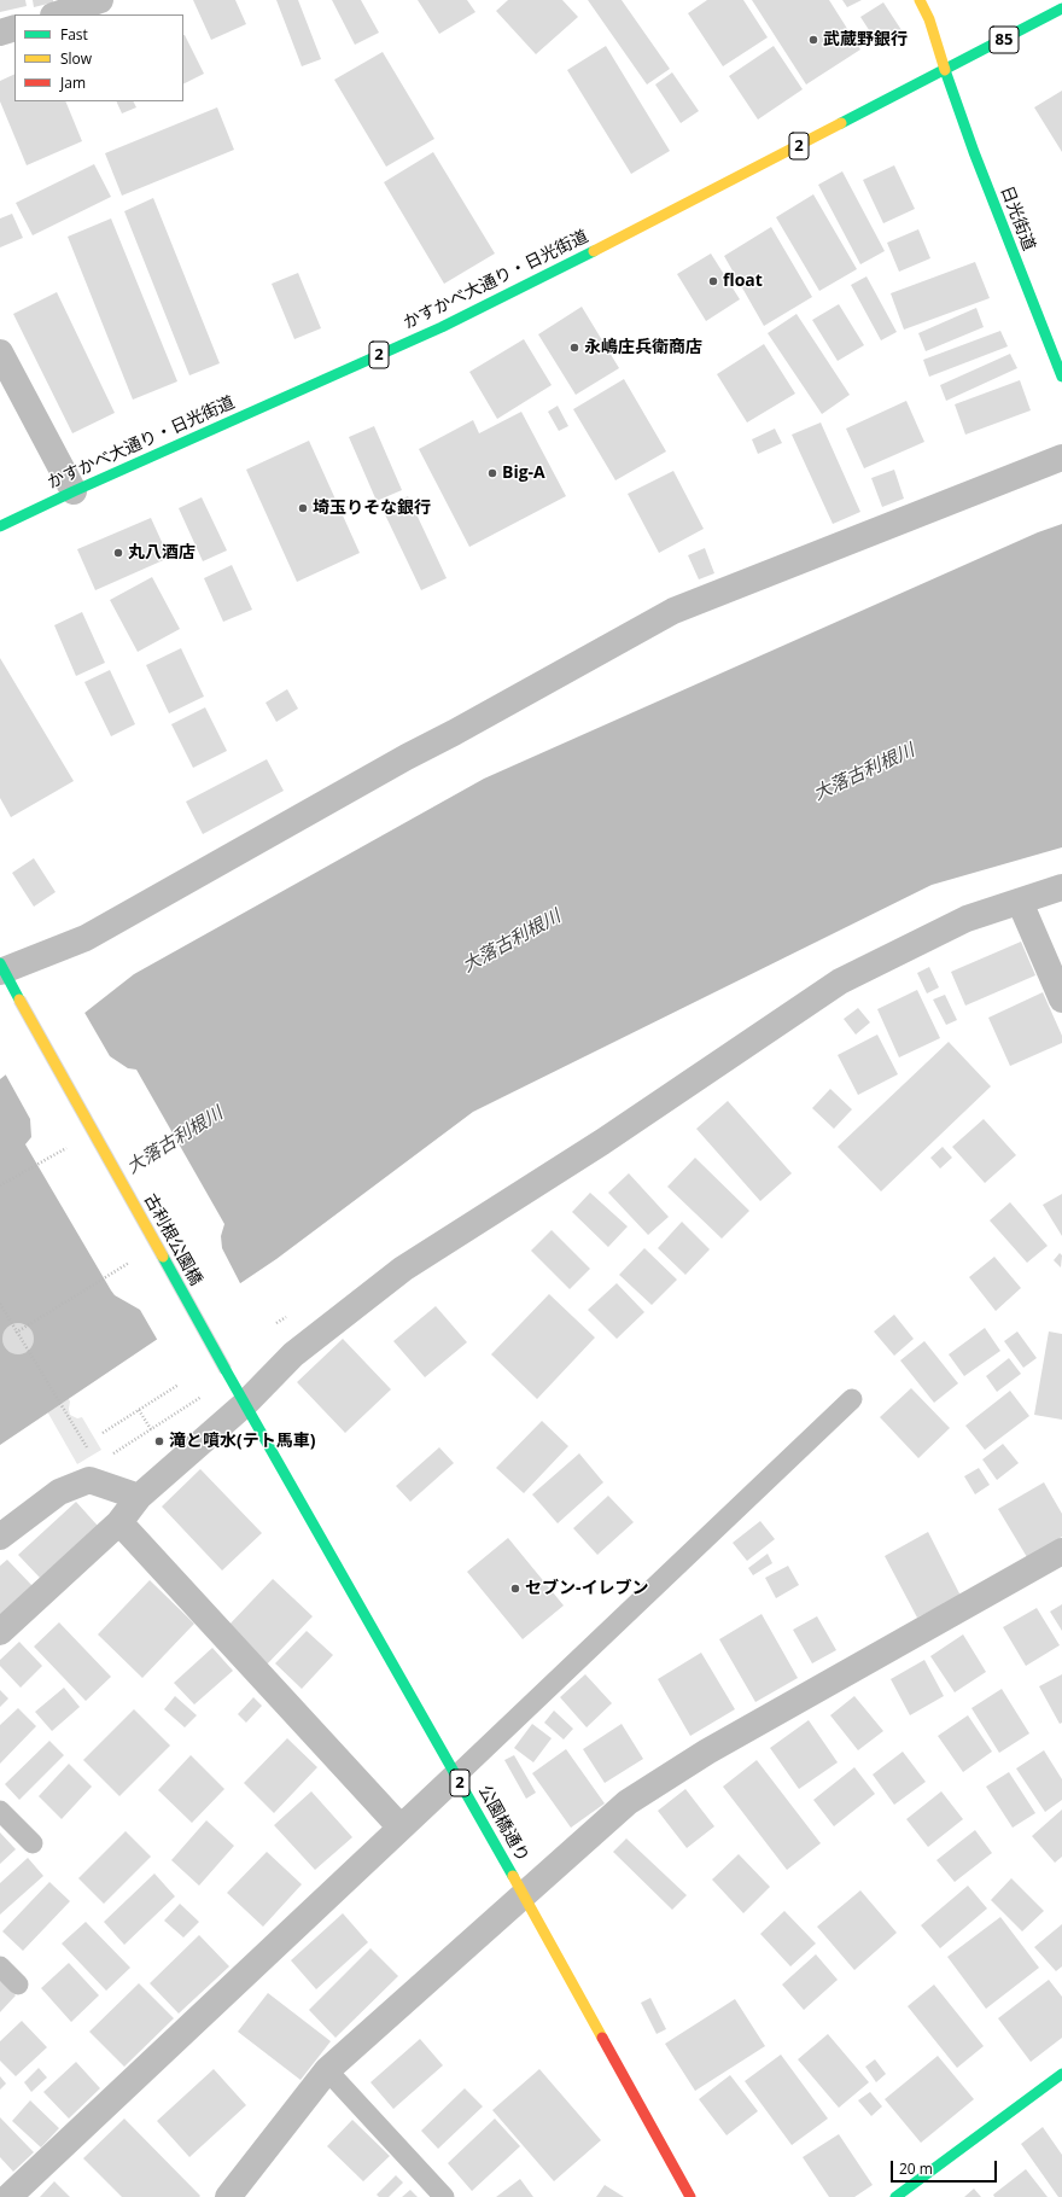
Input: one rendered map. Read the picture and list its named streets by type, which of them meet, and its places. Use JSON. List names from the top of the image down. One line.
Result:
{"streets":{"main road":["85","2","日光街道","かすかべ大通り・日光街道","古利根公園橋","公園橋通り"]},"crossings":[["85","日光街道"],["85","かすかべ大通り・日光街道"],["日光街道","かすかべ大通り・日光街道"],["古利根公園橋","公園橋通り"]],"water":["大落古利根川"],"places":["武蔵野銀行","float","永嶋庄兵衛商店","Big-A","埼玉りそな銀行","丸八酒店","滝と噴水(テト馬車)","セブン-イレブン"],"legend":["Fast","Slow","Jam"],"scale_bar":"20 m"}
